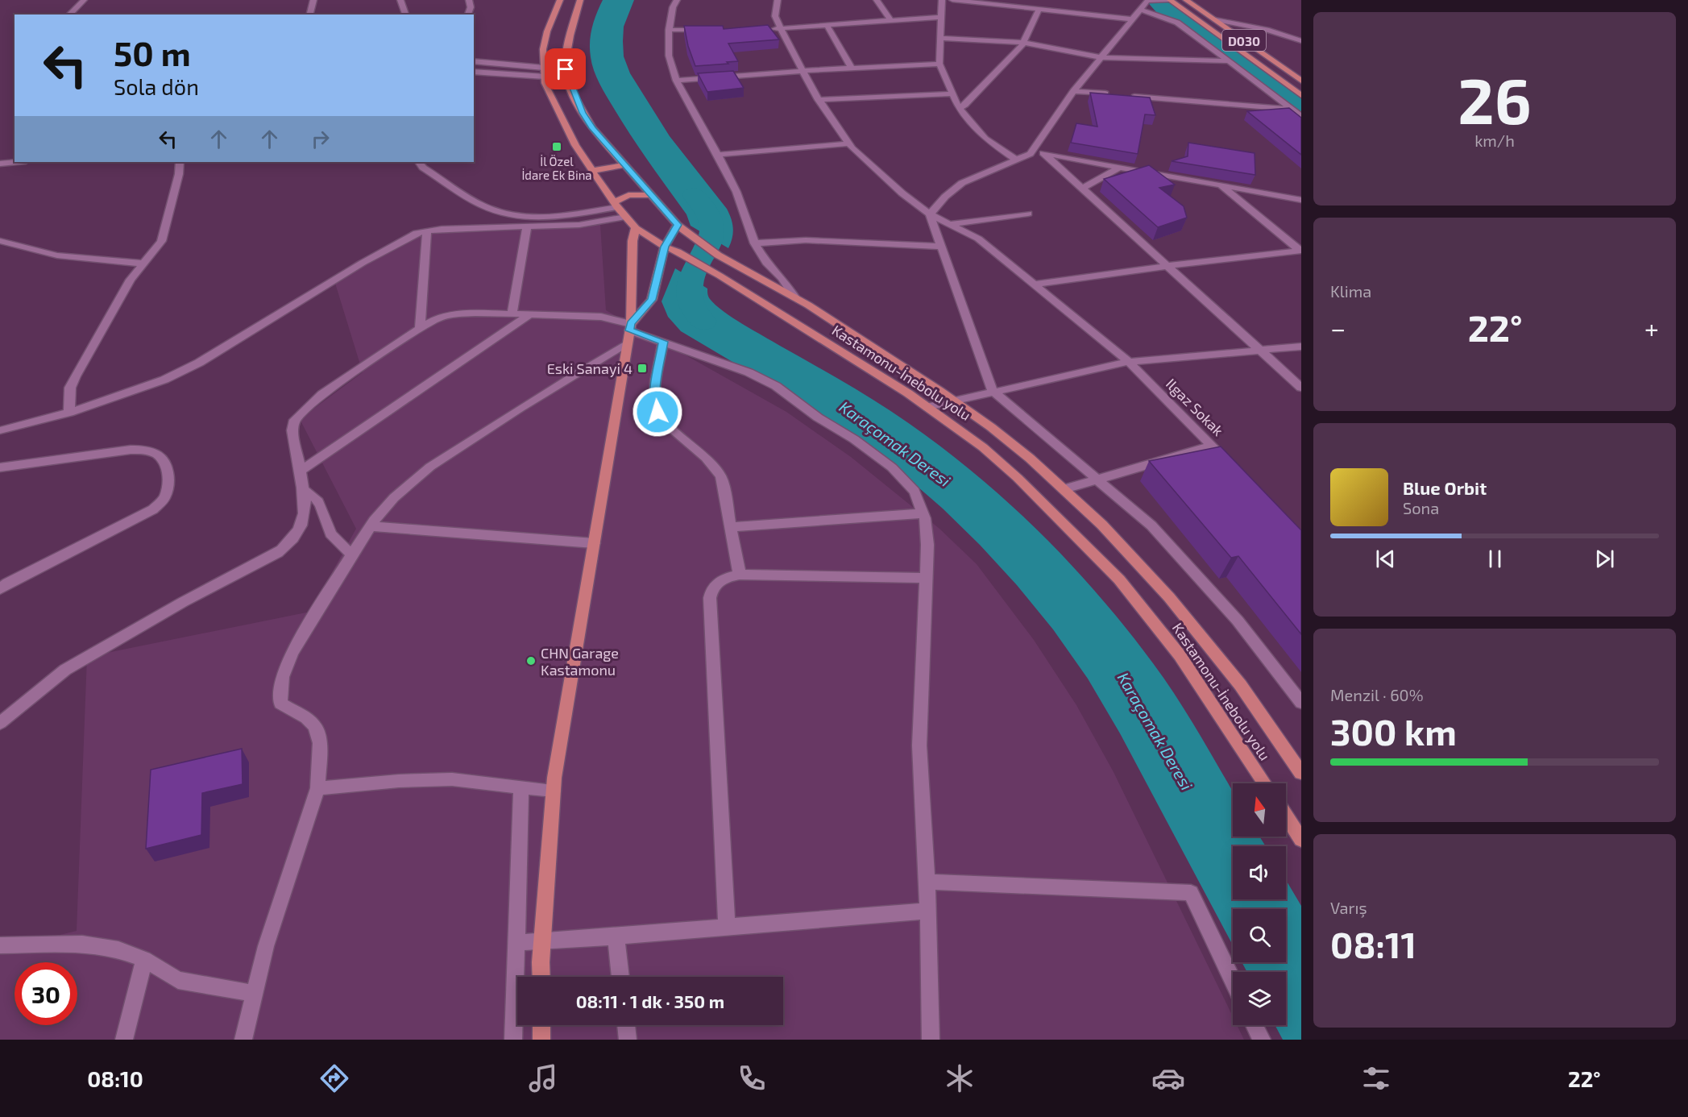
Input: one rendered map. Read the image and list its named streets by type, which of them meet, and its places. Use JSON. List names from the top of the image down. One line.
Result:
{"streets":{"main road":["D030","Kastamonu-İnebolu yolu"],"street":["Ilgaz Sokak"]},"water":["Karaçomak Deresi"],"places":{"transit":["İl Özel İdare Ek Bina","Eski Sanayi 4"],"other":["CHN Garage Kastamonu"]},"north":"top","page":{"tile":[["26","km/h"],"Klima",["Menzil · 60%","300 km"],["Varış","08:11"]],"turn":["50 m","Sola dön"],"heat":["−","22°","+"],"song":["Blue Orbit","Sona"],"limit":"30","trip":"08:11 · 1 dk · 350 m","tabs":["08:10","22°"]}}
